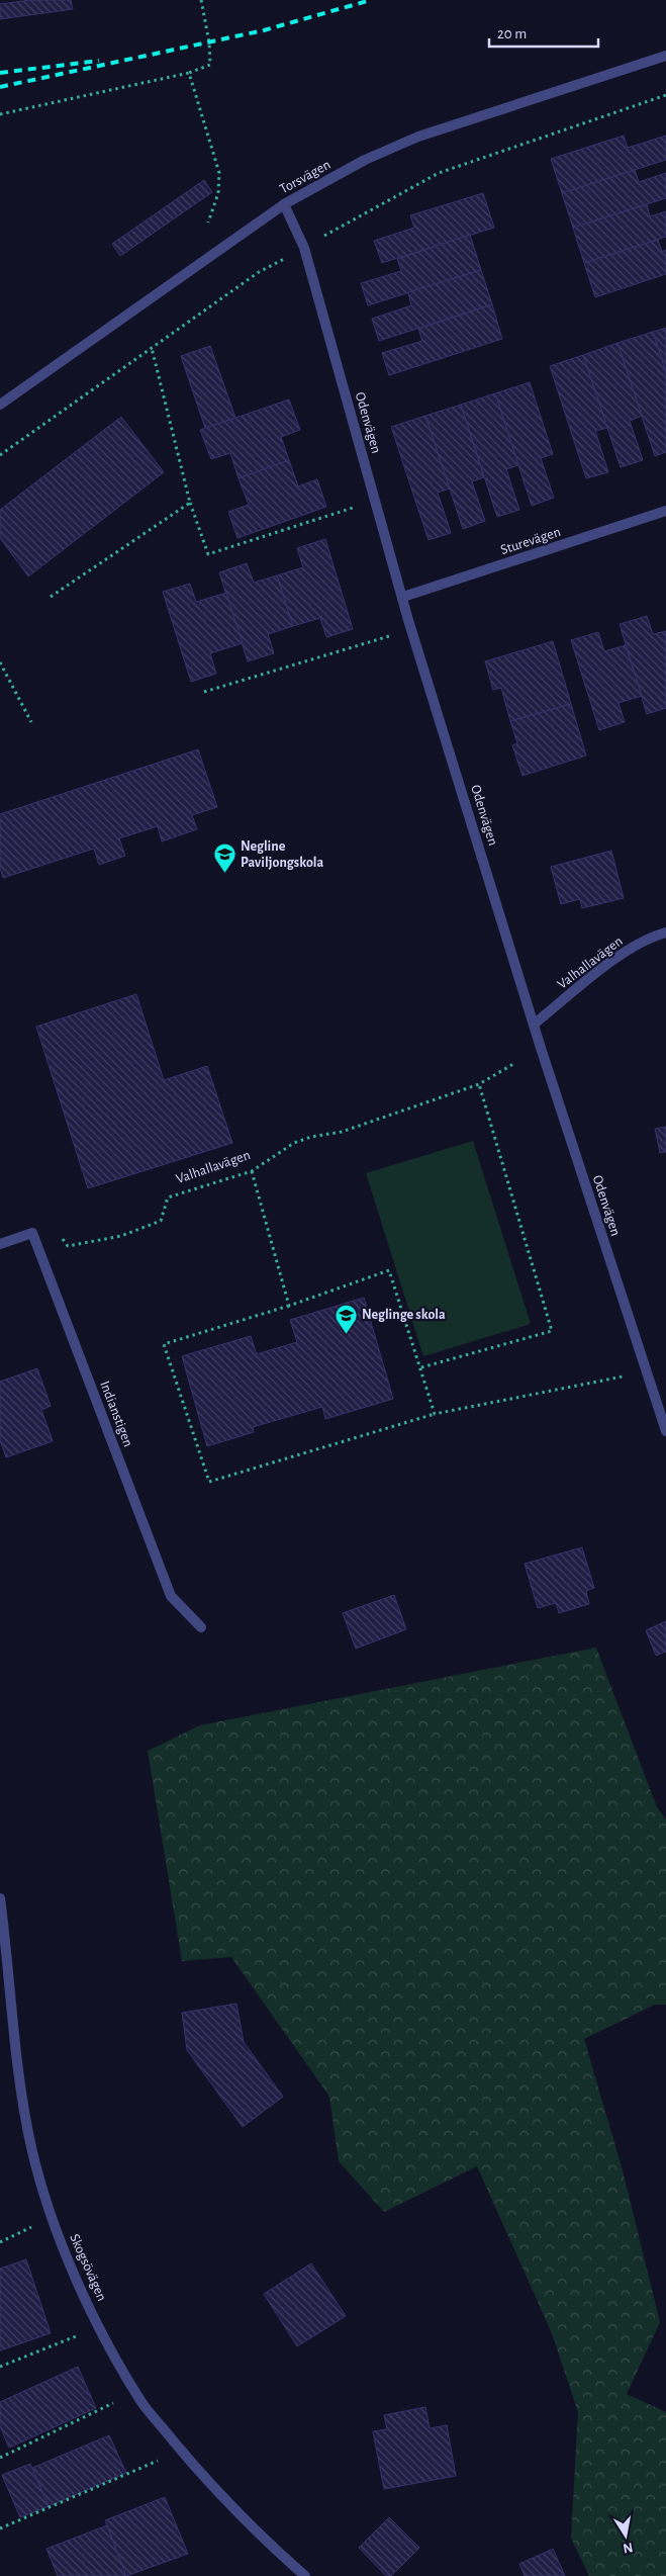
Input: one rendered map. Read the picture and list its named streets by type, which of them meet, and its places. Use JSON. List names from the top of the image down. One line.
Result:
{"streets":{"street":["Torsvägen","Odenvägen","Sturevägen","Valhallavägen","Indianstigen","Skogsövägen"]},"crossings":[["Torsvägen","Odenvägen"],["Odenvägen","Sturevägen"],["Odenvägen","Valhallavägen"]],"places":{"school or university":["Negline Paviljongskola","Neglinge skola"]},"scale_bar":"20 m","north":"bottom"}
